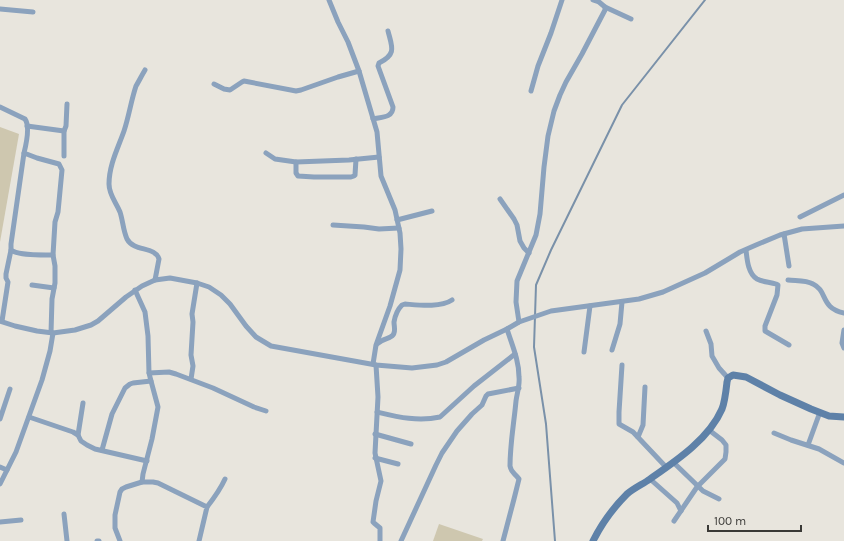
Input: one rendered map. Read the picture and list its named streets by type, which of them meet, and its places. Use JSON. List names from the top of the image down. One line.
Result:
{"scale_bar":"100 m"}
